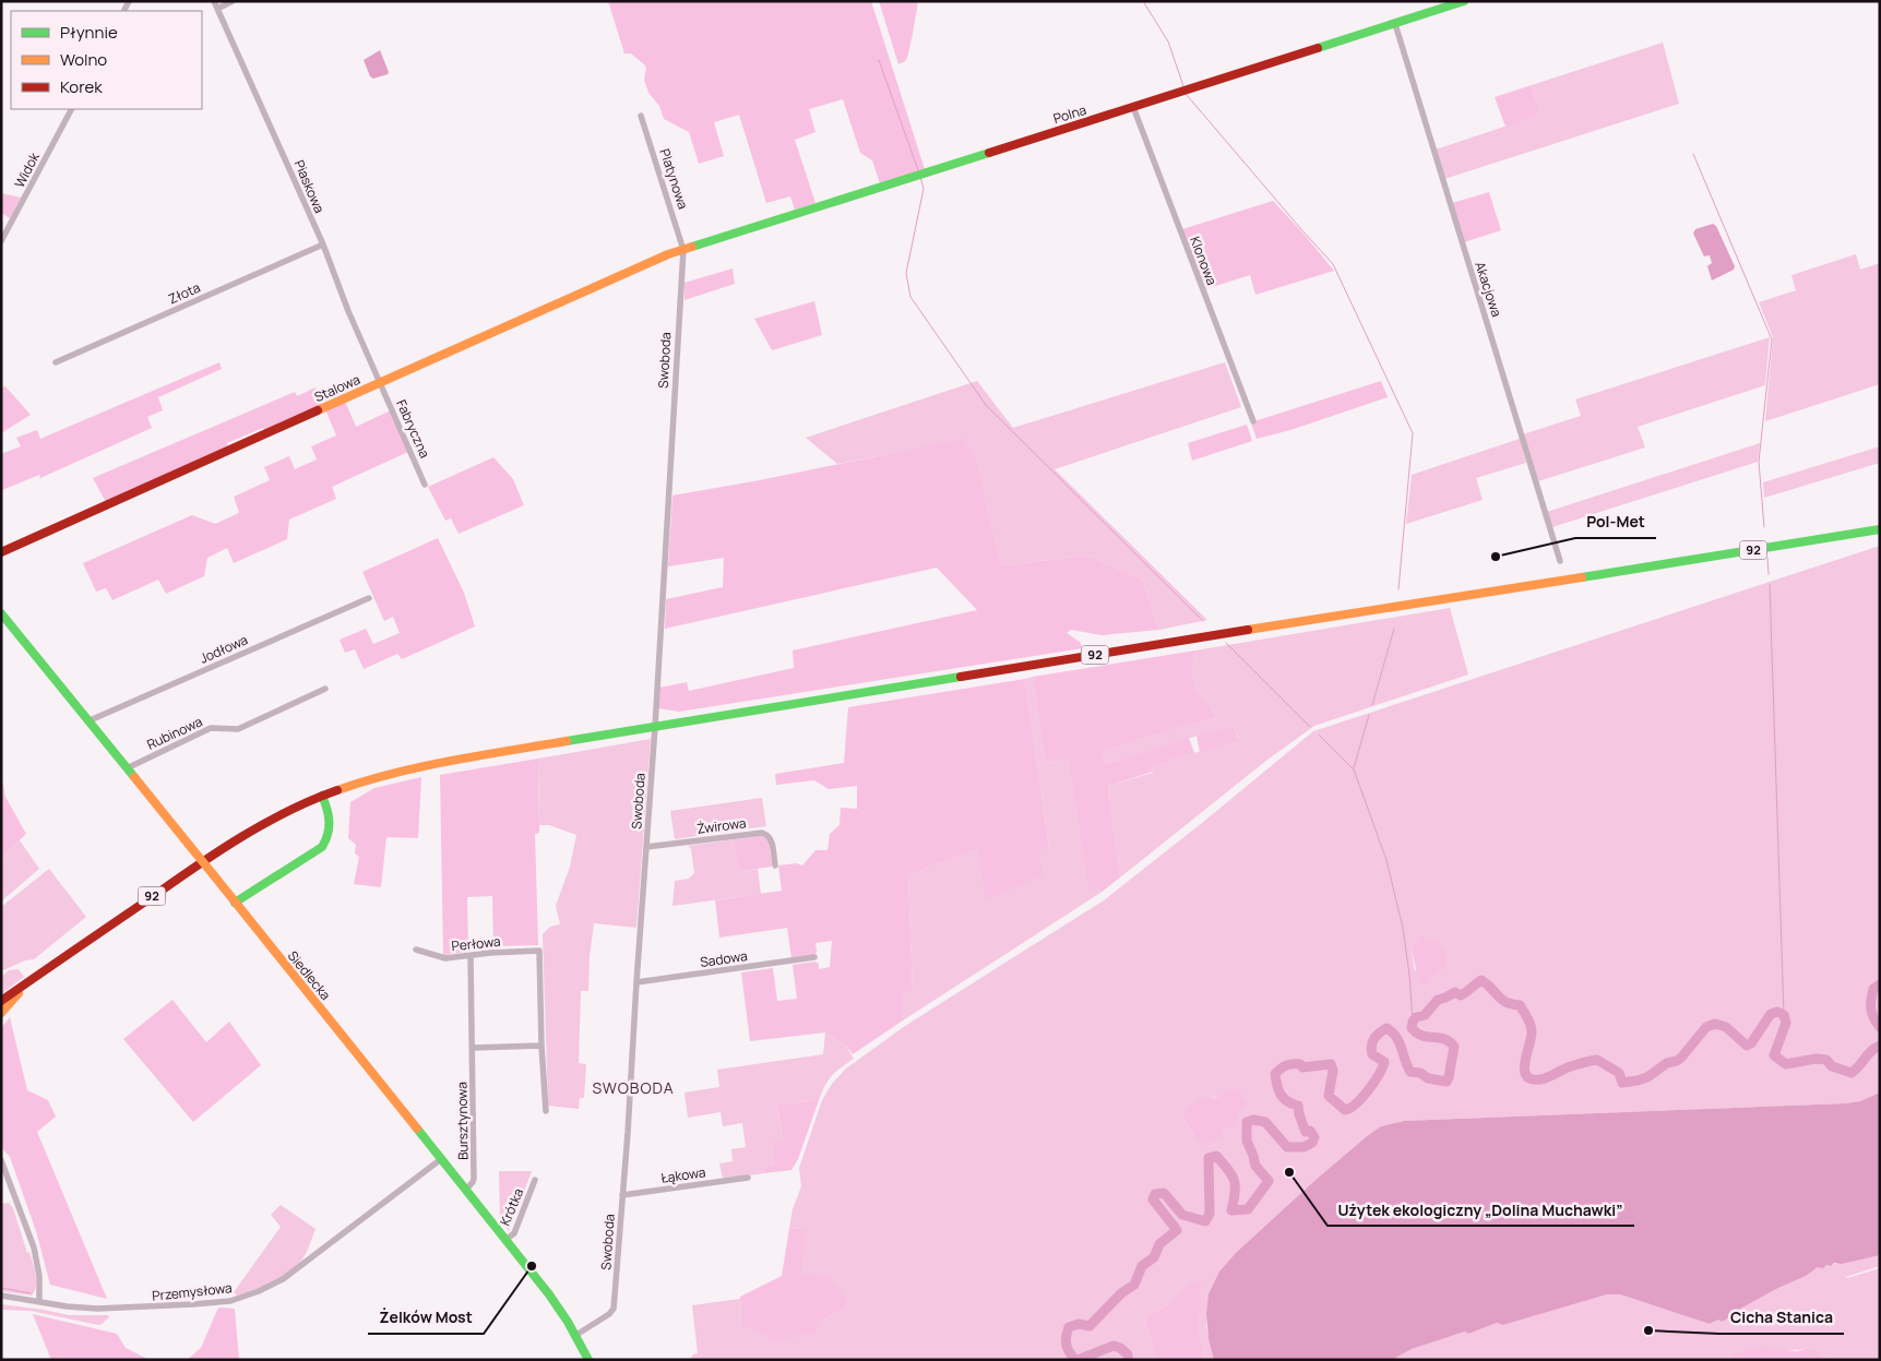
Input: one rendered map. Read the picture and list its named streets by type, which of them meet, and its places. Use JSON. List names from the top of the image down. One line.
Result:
{"streets":{"main road":["Polna","Stalowa","92","Siedlecka"],"street":["Widok","Platynowa","Piaskowa","Klonowa","Akacjowa","Złota","Swoboda","Fabryczna","Jodłowa","Rubinowa","Żwirowa","Perłowa","Sadowa","Bursztynowa","Łąkowa","Krótka","Przemysłowa"]},"crossings":[["Polna","Platynowa"],["Polna","Klonowa"],["Polna","Akacjowa"],["Polna","Swoboda"],["Polna","Stalowa"],["Platynowa","Swoboda"],["Platynowa","Stalowa"],["Piaskowa","Złota"],["Piaskowa","Stalowa"],["Piaskowa","Fabryczna"],["Swoboda","Stalowa"],["Swoboda","92"],["Swoboda","Żwirowa"],["Swoboda","Sadowa"],["Swoboda","Siedlecka"],["Swoboda","Łąkowa"],["Stalowa","Fabryczna"],["Jodłowa","Siedlecka"],["Rubinowa","Siedlecka"],["Perłowa","Bursztynowa"],["Siedlecka","Bursztynowa"],["Siedlecka","Krótka"],["Siedlecka","Przemysłowa"]],"districts":["SWOBODA"],"places":["Pol-Met","Użytek ekologiczny „Dolina Muchawki”","Żelków Most","Cicha Stanica"],"legend":["Płynnie","Wolno","Korek"]}
